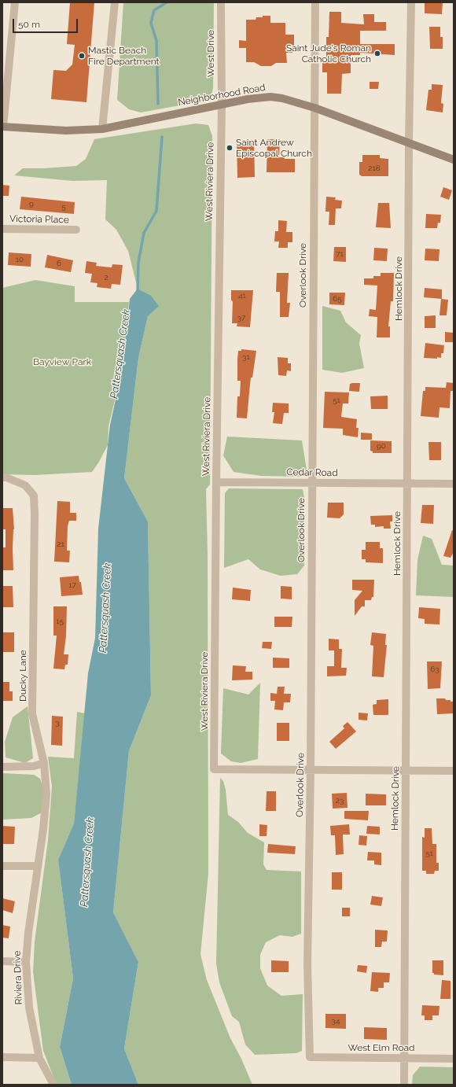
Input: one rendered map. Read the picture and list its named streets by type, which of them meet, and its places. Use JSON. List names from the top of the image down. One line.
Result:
{"streets":{"street":["West Drive","Neighborhood Road","West Riviera Drive","Victoria Place","Overlook Drive","Hemlock Drive","Cedar Road","Ducky Lane","Riviera Drive","West Elm Road"]},"crossings":[["West Drive","Neighborhood Road"],["West Drive","West Riviera Drive"],["Neighborhood Road","West Riviera Drive"],["Neighborhood Road","Overlook Drive"],["Neighborhood Road","Hemlock Drive"],["West Riviera Drive","Overlook Drive"],["West Riviera Drive","Cedar Road"],["Overlook Drive","Cedar Road"],["Overlook Drive","West Elm Road"],["Hemlock Drive","Cedar Road"],["Hemlock Drive","West Elm Road"],["Ducky Lane","Riviera Drive"]],"water":["Pattersquash Creek"],"parks":["Bayview Park"],"places":["Saint Jude's Roman Catholic Church","Mastic Beach Fire Department","Saint Andrew Episcopal Church"],"house_numbers":["218","9","5","71","10","6","2","41","65","37","31","51","90","21","17","15","63","3","23","51","34"],"scale_bar":"50 m"}
